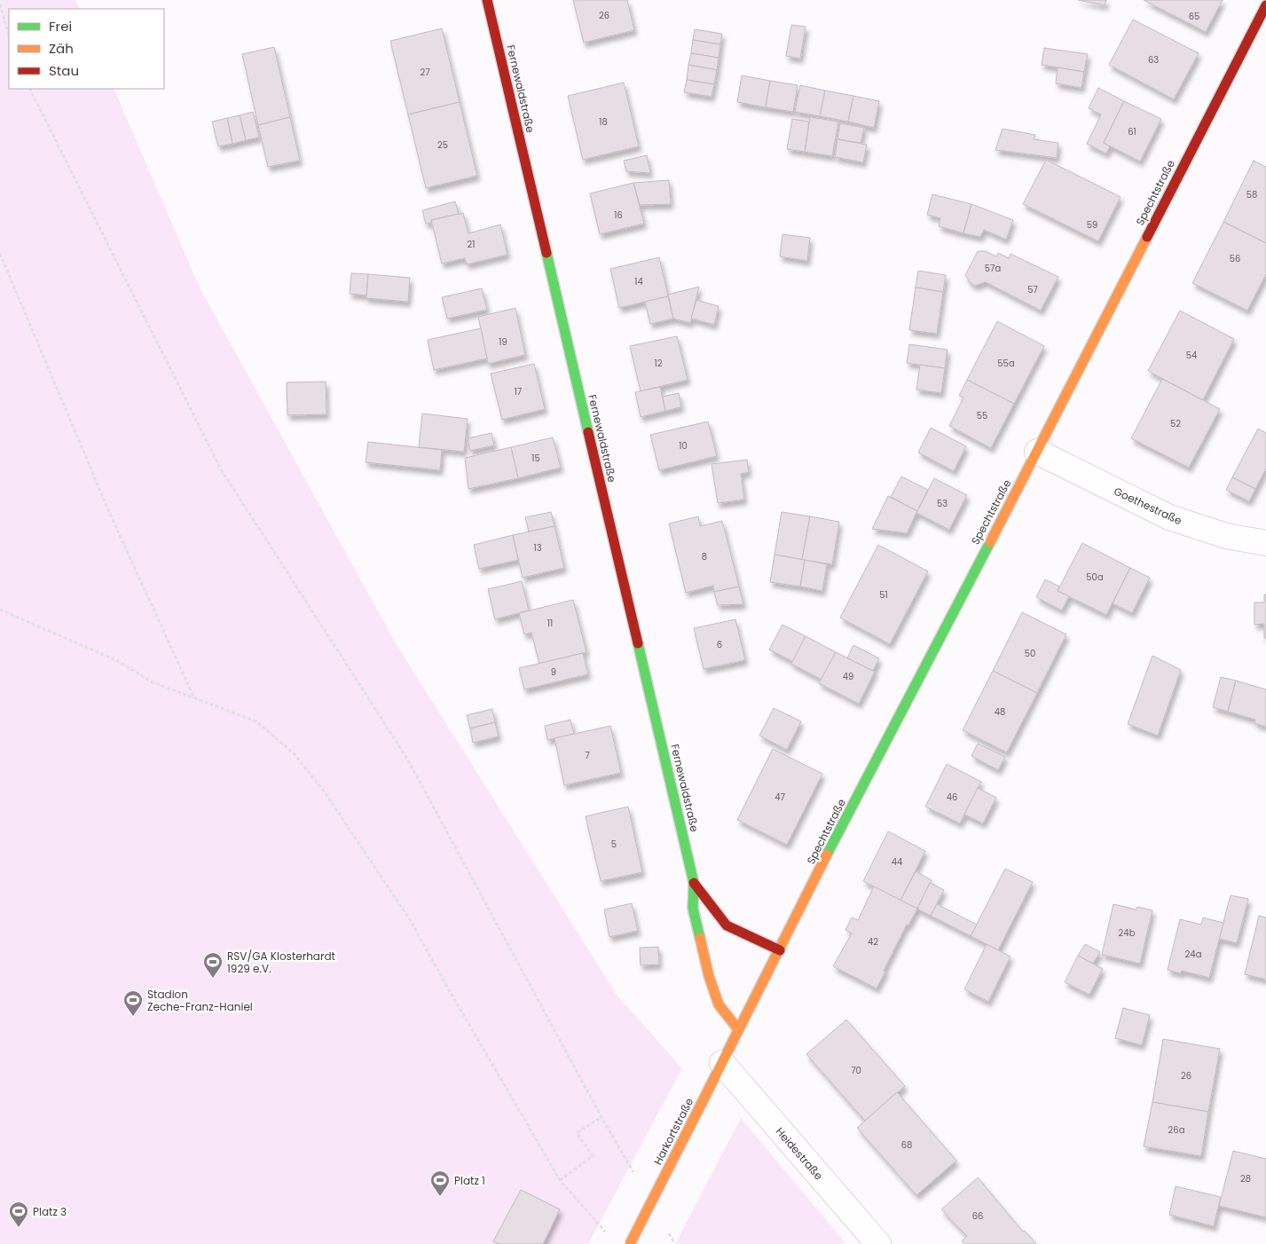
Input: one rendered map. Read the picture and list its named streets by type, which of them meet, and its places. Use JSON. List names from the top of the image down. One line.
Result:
{"streets":{"street":["Fernewaldstraße","Spechtstraße","Goethestraße","Harkortstraße","Heidestraße"]},"crossings":[["Fernewaldstraße","Spechtstraße"],["Fernewaldstraße","Harkortstraße"],["Spechtstraße","Goethestraße"],["Spechtstraße","Harkortstraße"],["Harkortstraße","Heidestraße"]],"places":{"sports":["RSV/GA Klosterhardt 1929 e.V.","Stadion Zeche-Franz-Haniel","Platz 1","Platz 3"]},"house_numbers":["26","65","63","27","18","61","25","58","16","59","21","56","57a","14","57","19","54","12","55a","17","55","52","10","15","53","13","8","50a","51","11","6","50","9","49","48","7","47","46","5","44","24b","42","24a","70","26","26a","68","28","66"],"legend":["Frei","Zäh","Stau"]}
